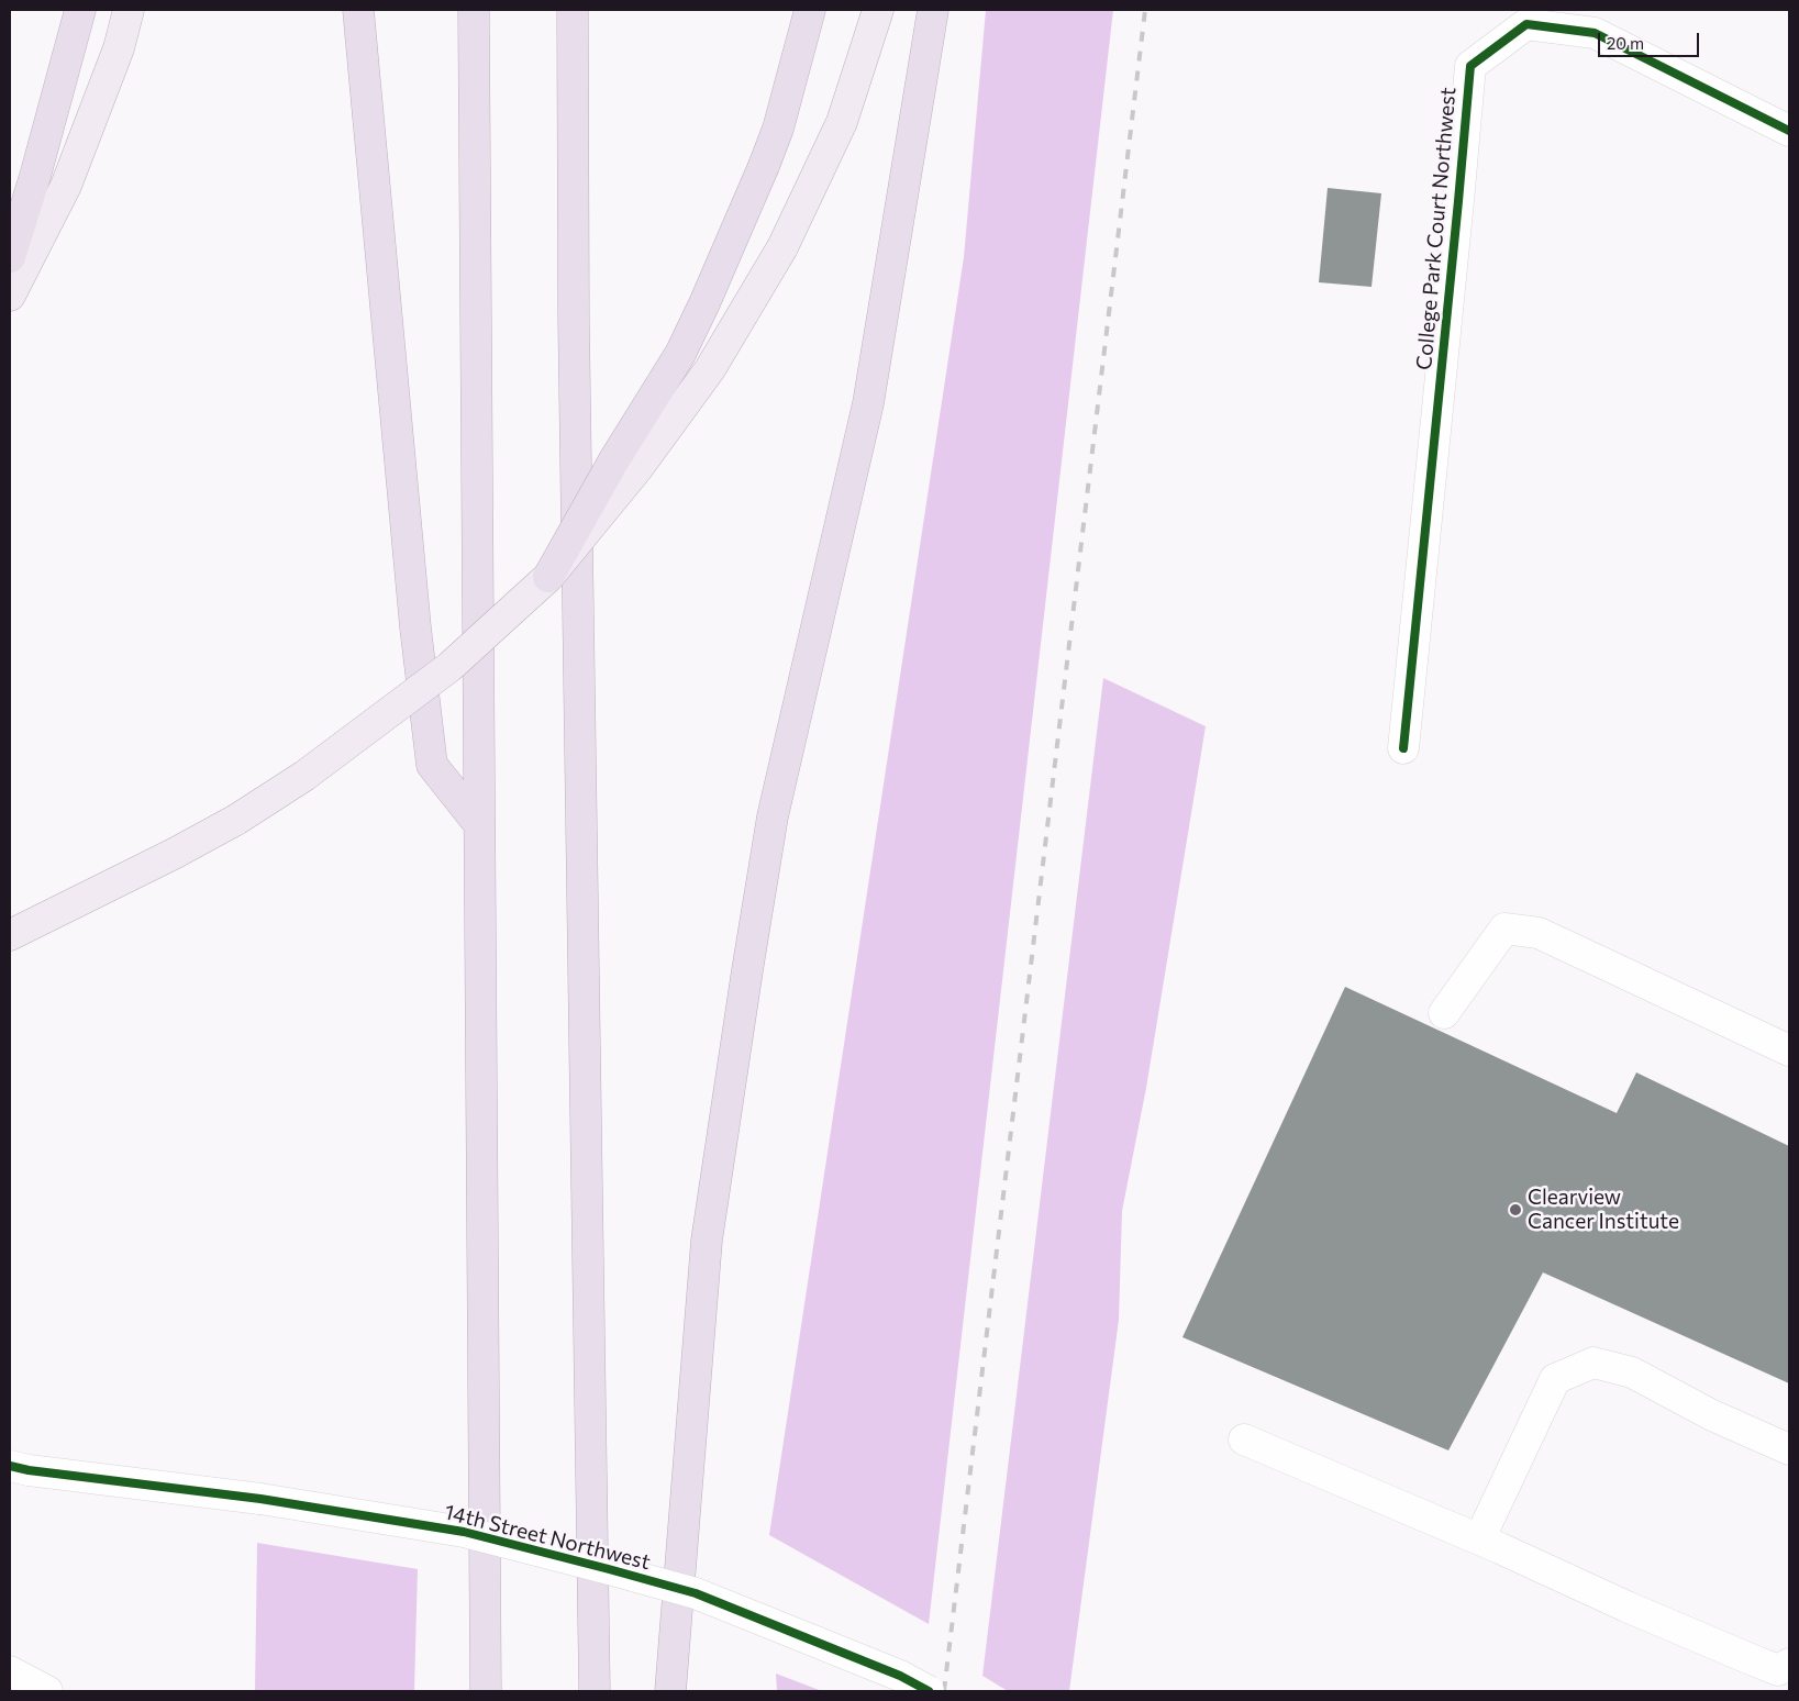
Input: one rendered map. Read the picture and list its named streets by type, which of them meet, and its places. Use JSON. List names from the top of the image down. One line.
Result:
{"streets":{"street":["College Park Court Northwest","14th Street Northwest"]},"places":["Clearview Cancer Institute"],"scale_bar":"20 m"}
